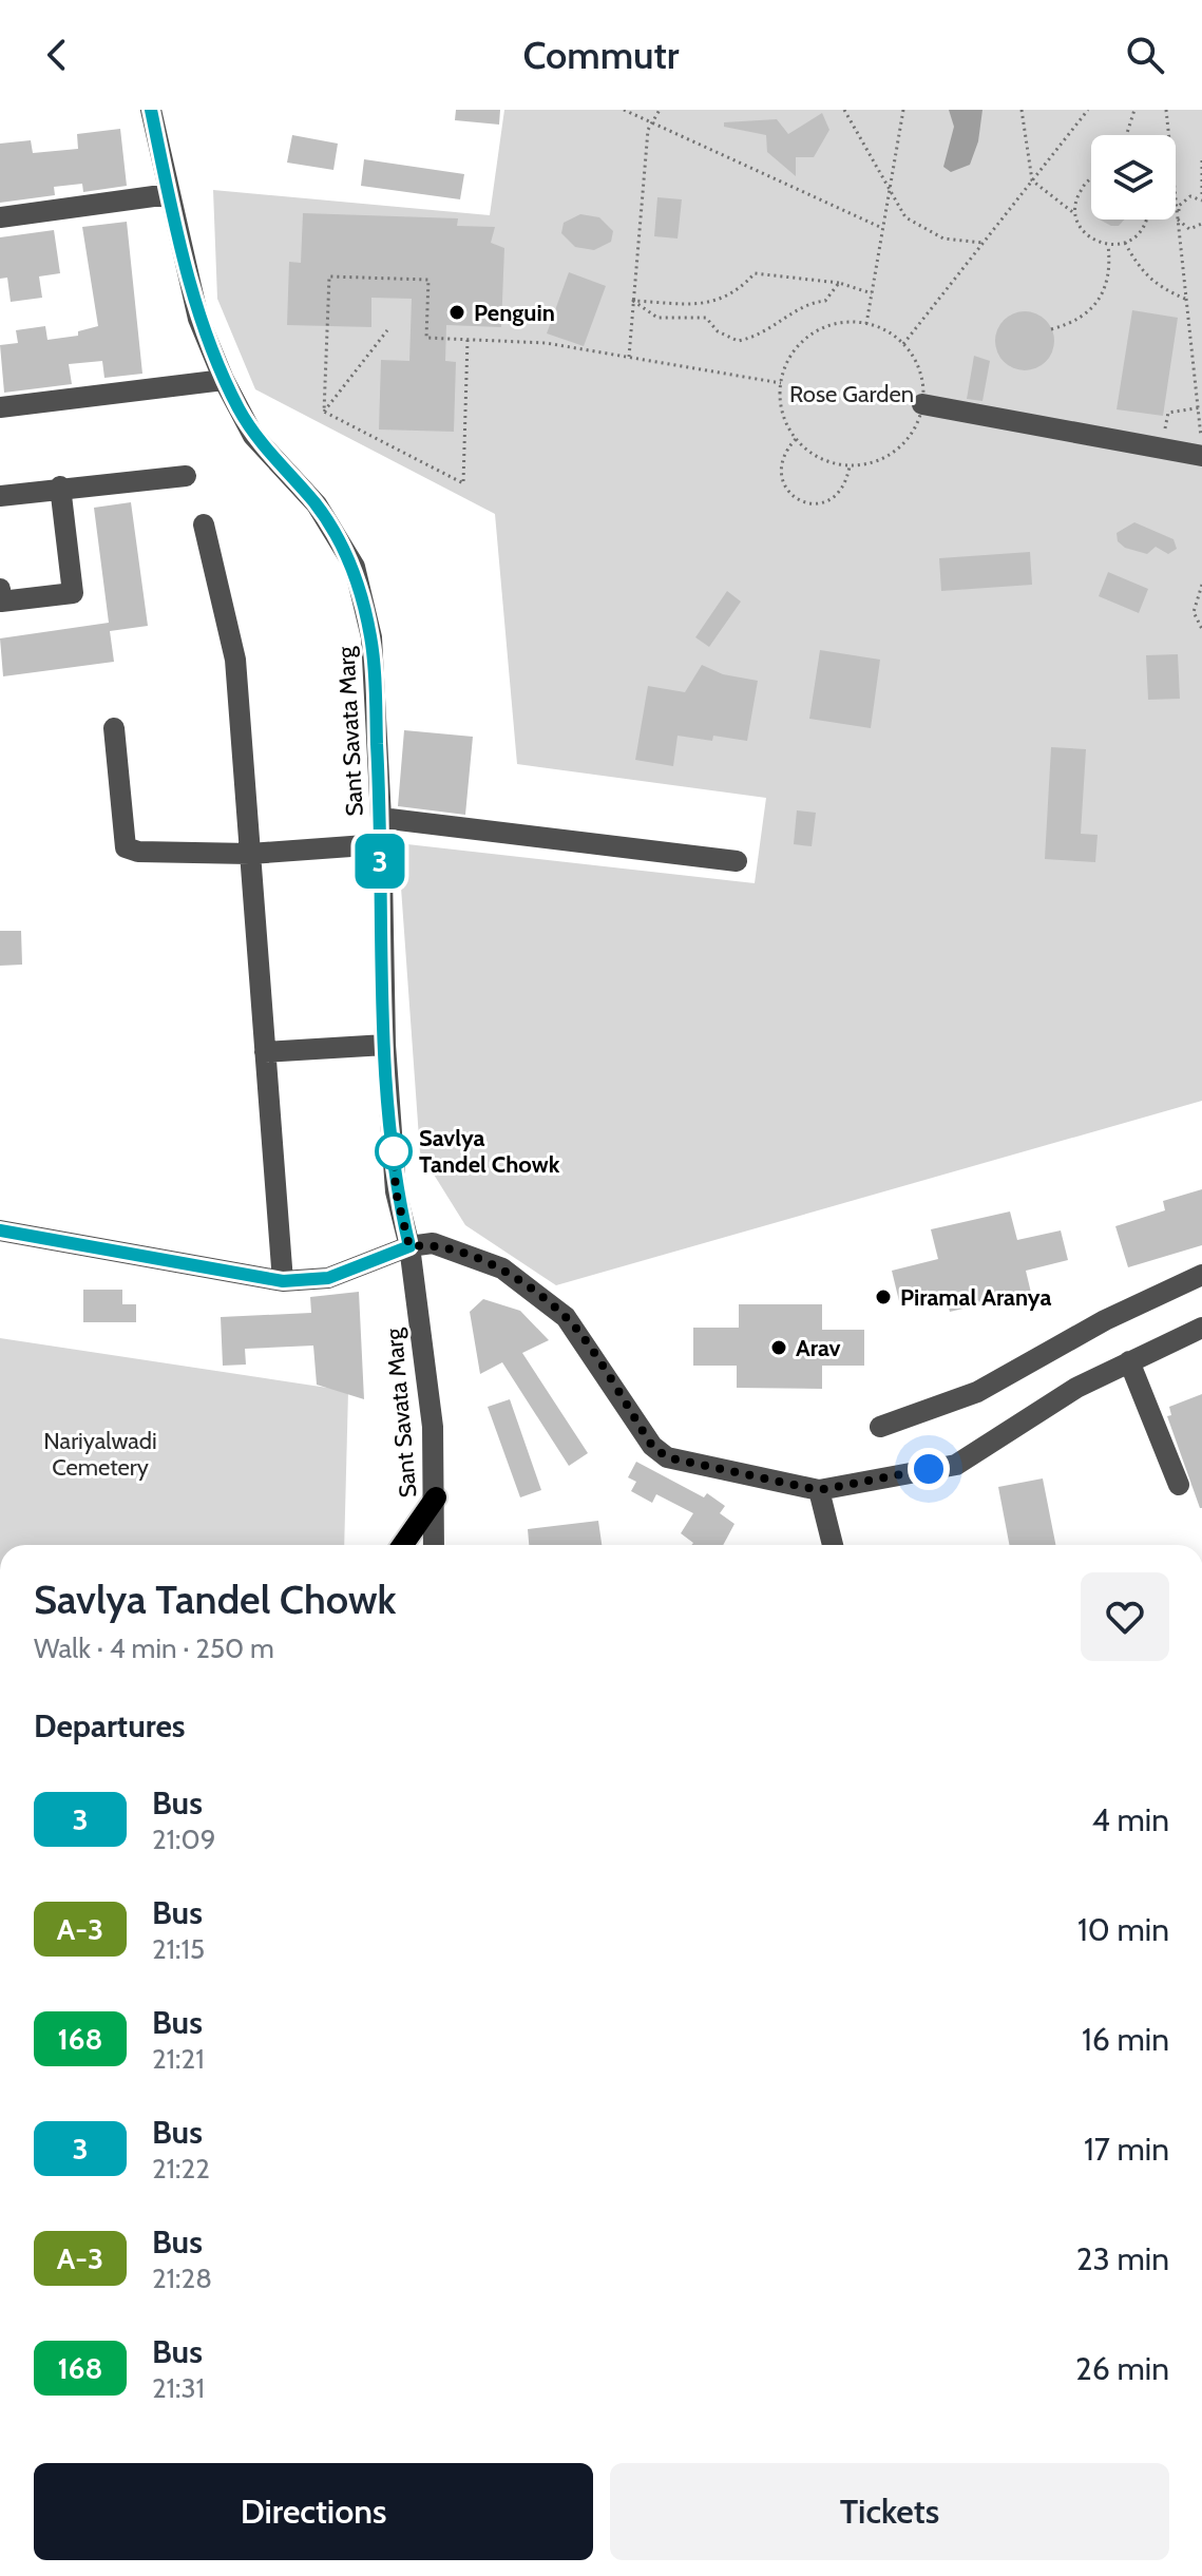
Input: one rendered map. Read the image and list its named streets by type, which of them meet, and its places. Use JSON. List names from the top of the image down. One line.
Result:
{"streets":{"street":["Sant Savata Marg"]},"parks":["Rose Garden","Nariyalwadi Cemetery"],"places":["Penguin","Savlya Tandel Chowk","Piramal Aranya","Arav"],"lines":["bus line 3"],"page":{"header":"Commutr","on_map":"3","heading":[["Savlya Tandel Chowk","Walk · 4 min · 250 m"],"Departures"],"list":[{"mark":"3","name":"Bus","note":"21:09","value":"4 min"},{"mark":"A-3","name":"Bus","note":"21:15","value":"10 min"},{"mark":"168","name":"Bus","note":"21:21","value":"16 min"},{"mark":"3","name":"Bus","note":"21:22","value":"17 min"},{"mark":"A-3","name":"Bus","note":"21:28","value":"23 min"},{"mark":"168","name":"Bus","note":"21:31","value":"26 min"}],"buttons":["Directions","Tickets"]}}
